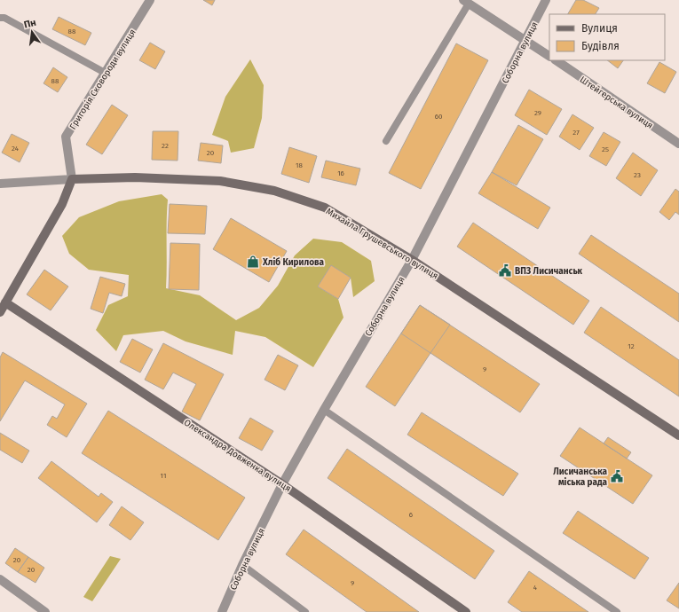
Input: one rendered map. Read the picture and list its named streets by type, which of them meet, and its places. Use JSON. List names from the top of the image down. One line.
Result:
{"streets":{"street":["Соборна вулиця","Григорія Сковороди вулиця","Штейгерська вулиця","Михайла Грушевського вулиця","Олександра Довженка вулиця"]},"crossings":[["Соборна вулиця","Михайла Грушевського вулиця"],["Соборна вулиця","Олександра Довженка вулиця"],["Григорія Сковороди вулиця","Михайла Грушевського вулиця"],["Григорія Сковороди вулиця","Олександра Довженка вулиця"]],"places":{"shop":["Хліб Кирилова"],"public building":["ВПЗ Лисичанськ","Лисичанська міська рада"]},"house_numbers":["88","88","29","60","27","22","24","25","20","18","16","23","12","9","11","6","20","20","9","4"],"legend":["Вулиця","Будівля"],"north":"top"}
